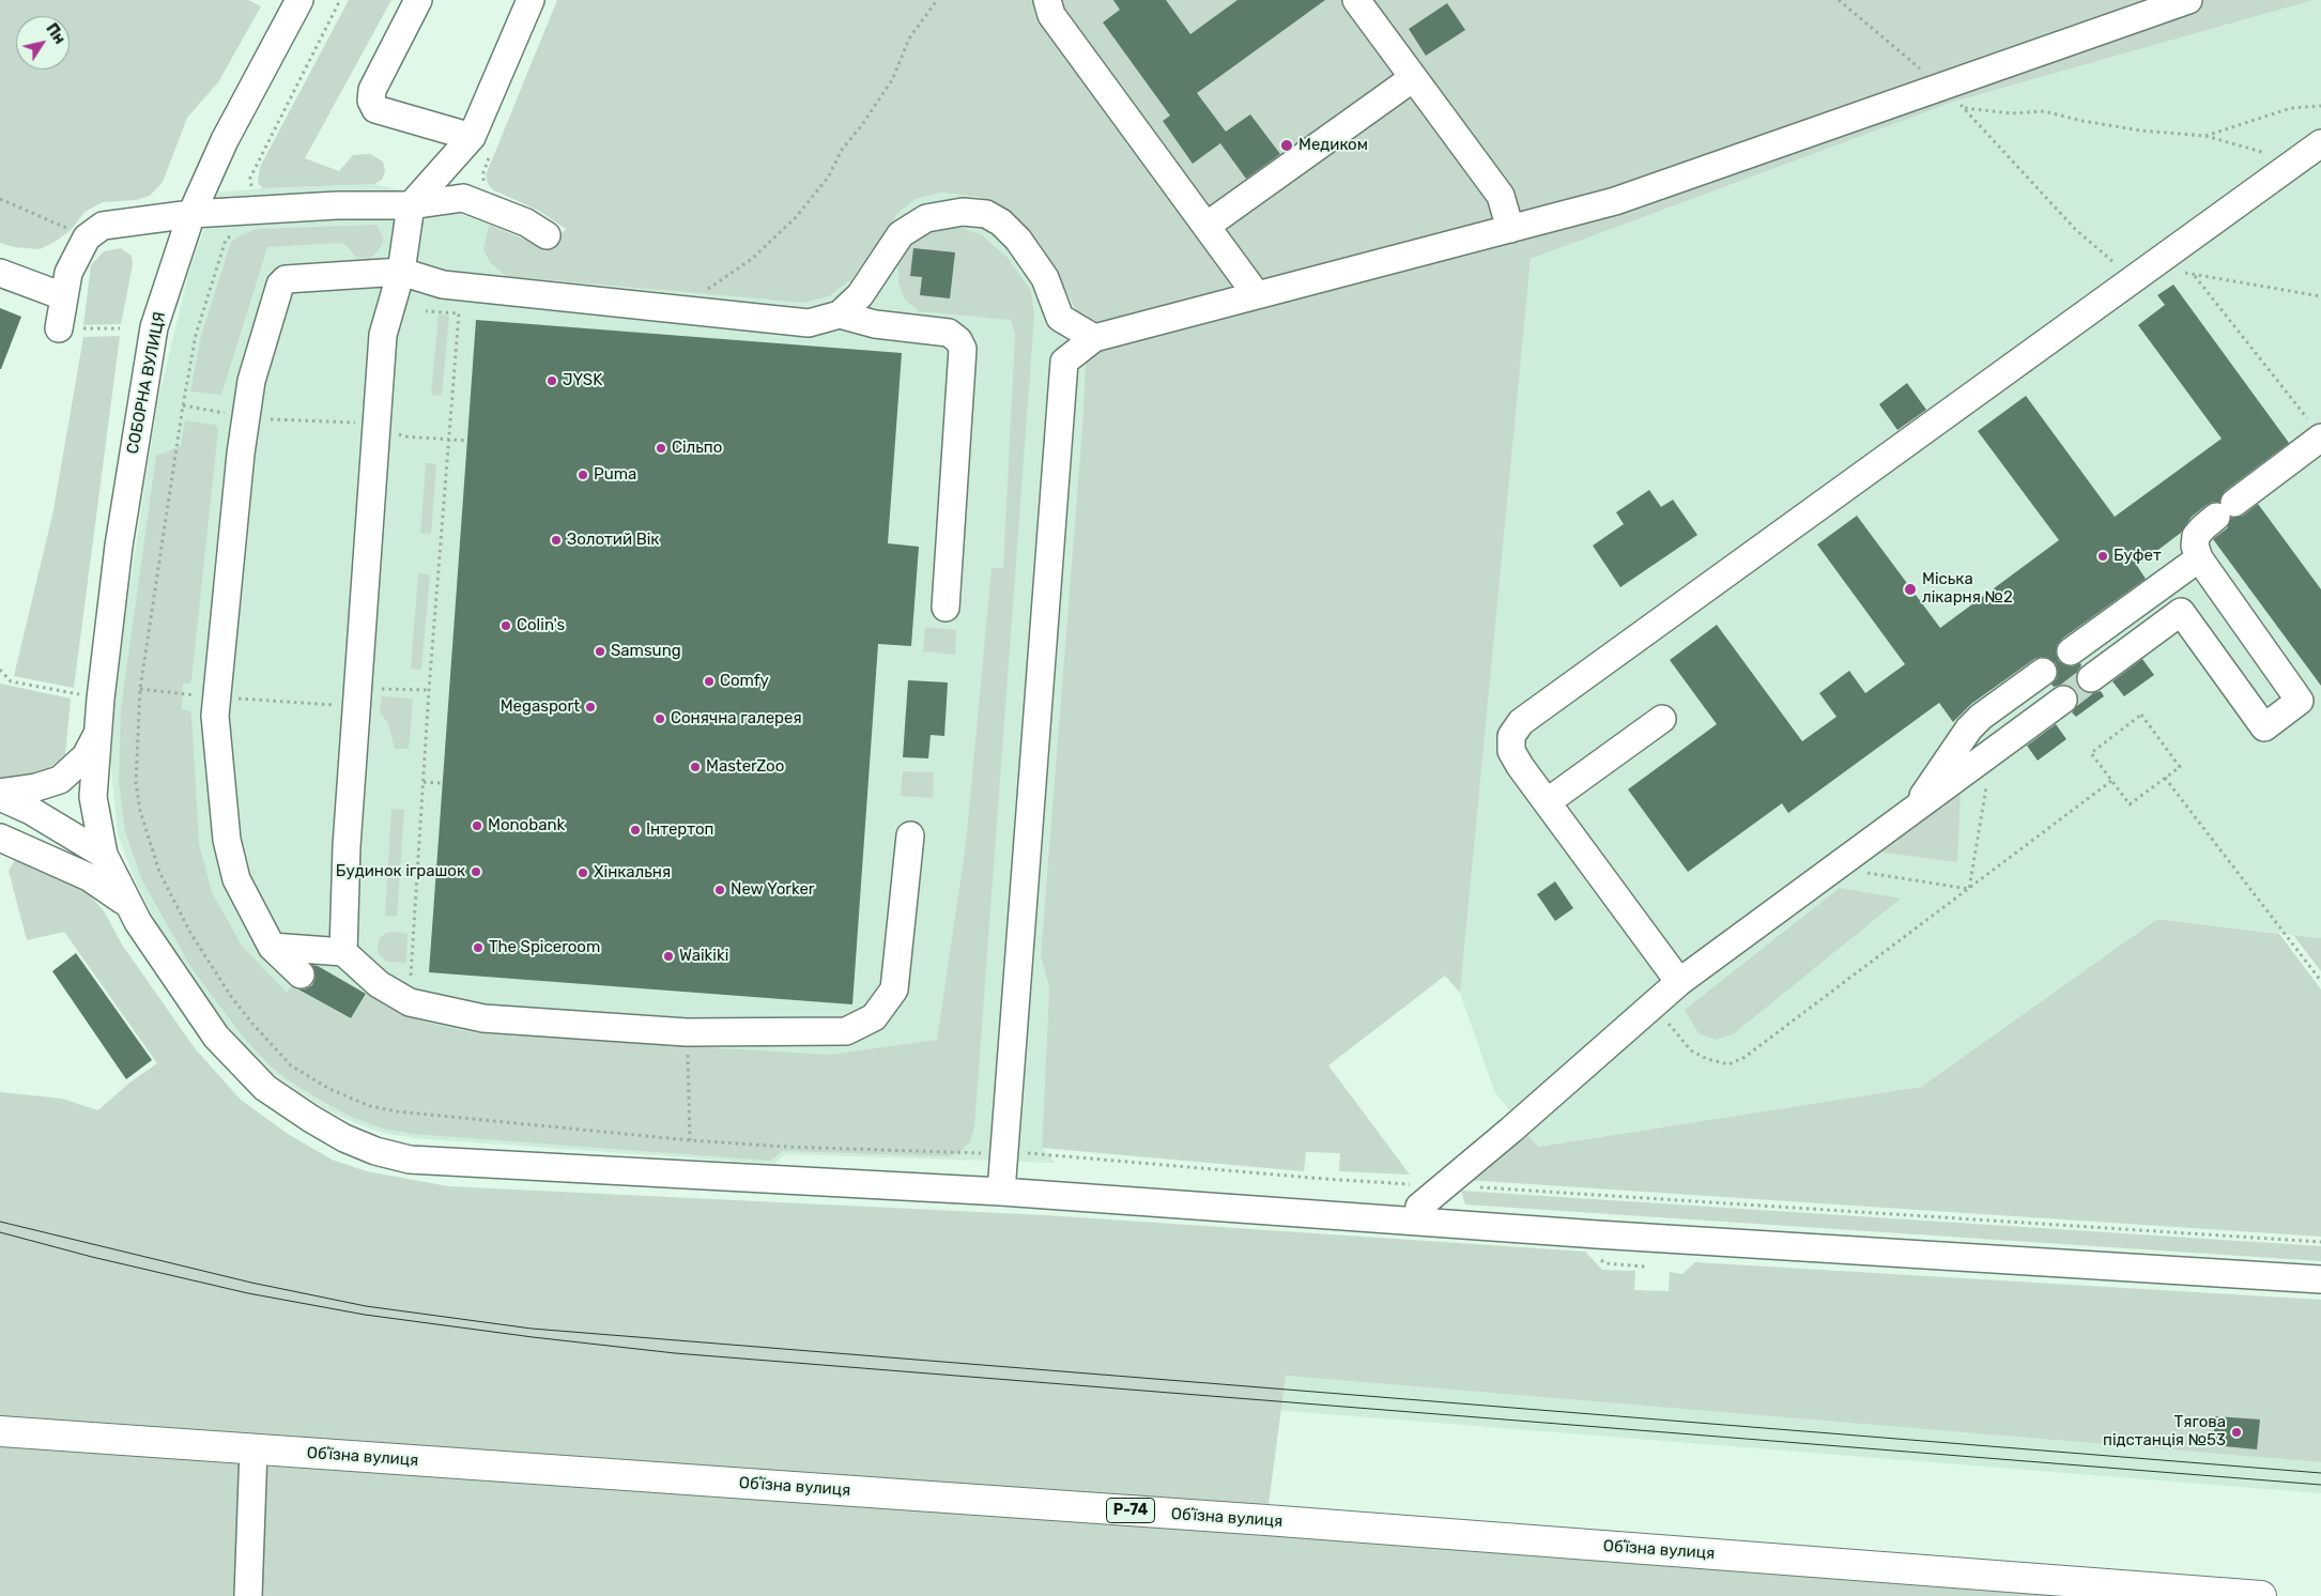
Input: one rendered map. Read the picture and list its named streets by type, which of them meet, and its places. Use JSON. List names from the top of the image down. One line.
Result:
{"streets":{"main road":["Обʼїзна вулиця","Р-74"],"street":["СОБОРНА ВУЛИЦЯ"]},"places":["Медиком","JYSK","Сільпо","Puma","Золотий Вік","Буфет","Міська лікарня №2","Colin's","Samsung","Comfy","Megasport","Сонячна галерея","MasterZoo","Monobank","Інтертоп","Будинок іграшок","Хінкальня","New Yorker","The Spiceroom","Waikiki","Тягова підстанція №53"],"north":"top right"}
